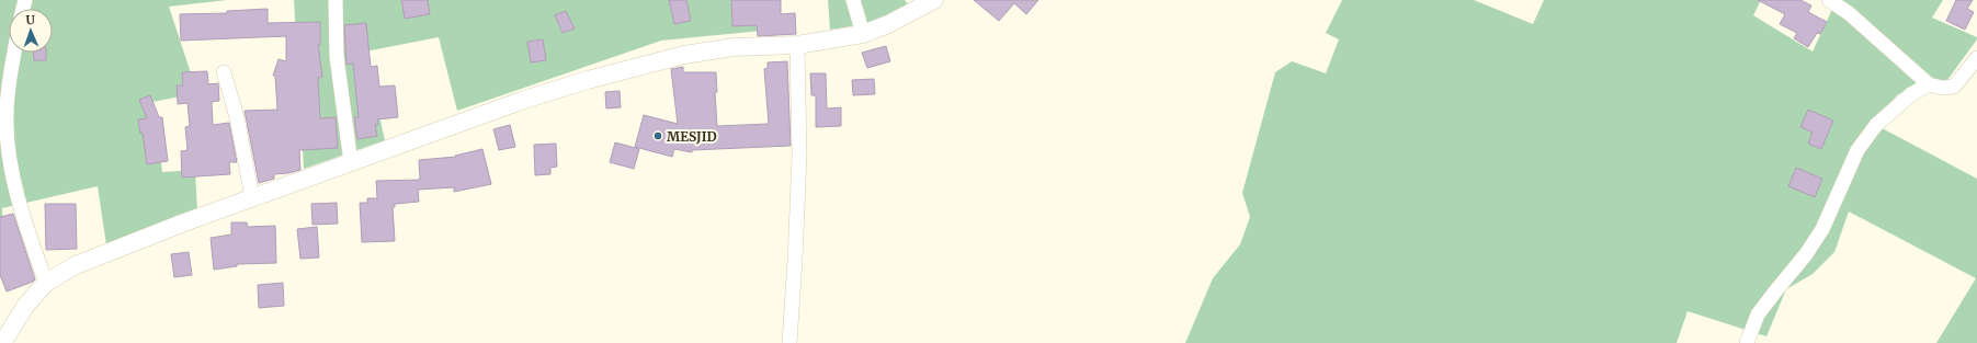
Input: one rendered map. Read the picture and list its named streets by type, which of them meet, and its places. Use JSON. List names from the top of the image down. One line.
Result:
{"places":["MESJID"],"north":"top"}
